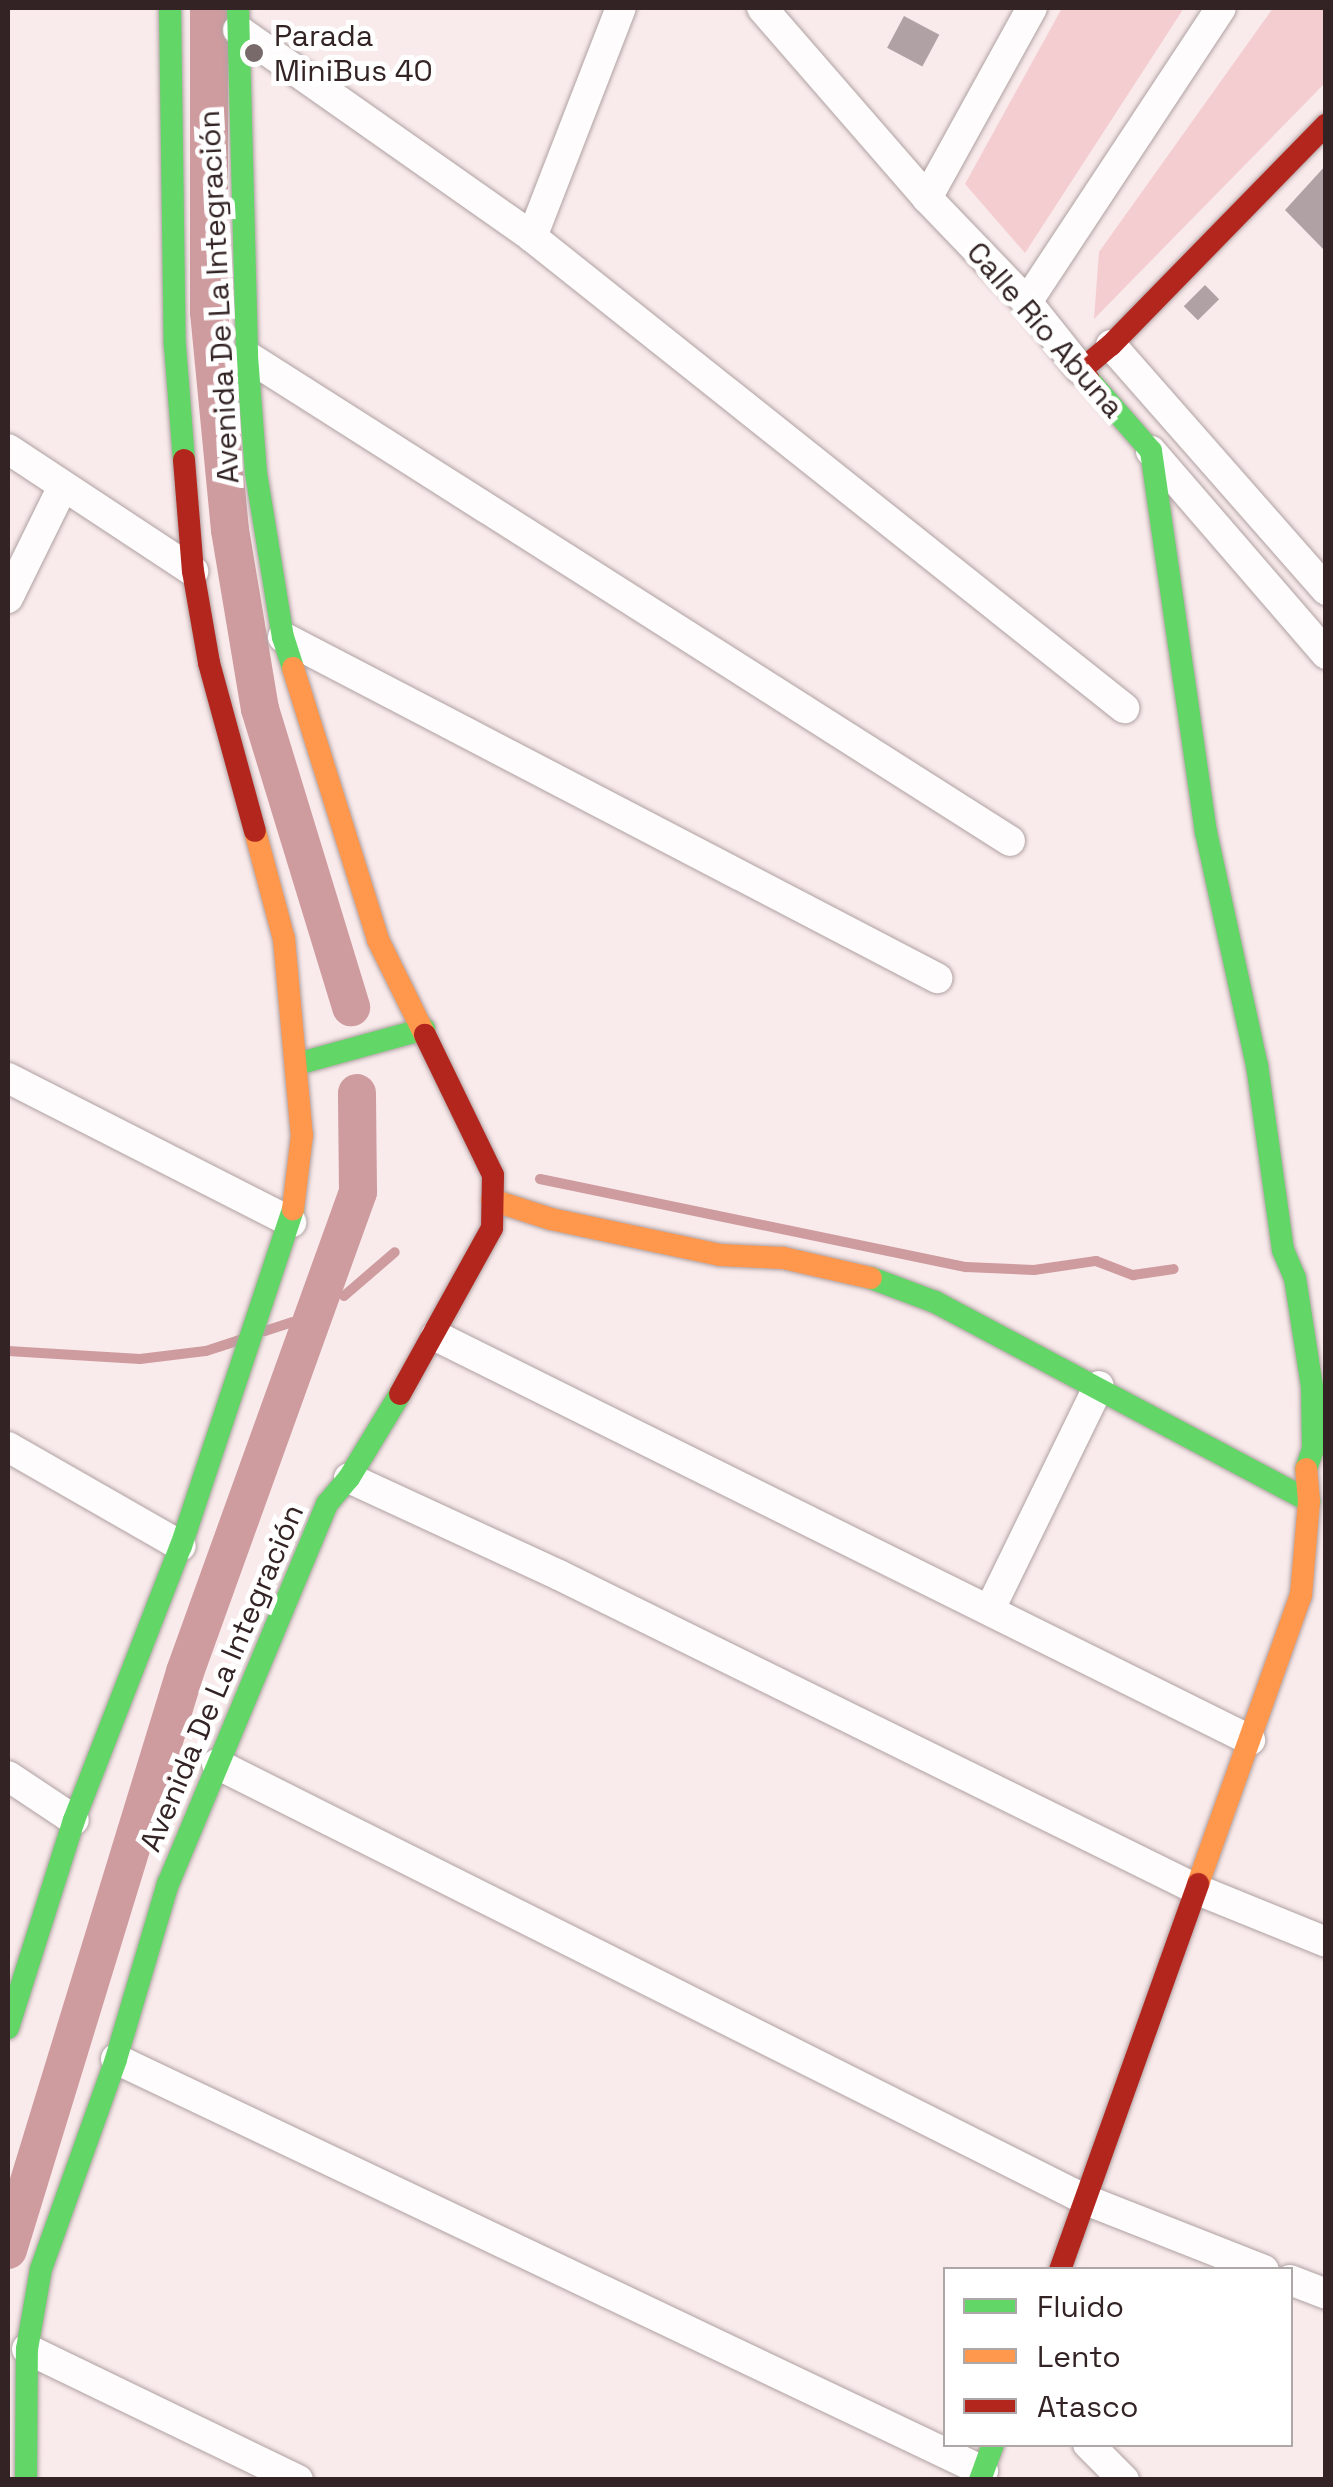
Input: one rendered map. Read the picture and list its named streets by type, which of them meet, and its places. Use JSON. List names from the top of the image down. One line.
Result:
{"streets":{"main road":["Avenida De La Integración","Calle Río Abuna"]},"places":["Parada MiniBus 40"],"legend":["Fluido","Lento","Atasco"]}
